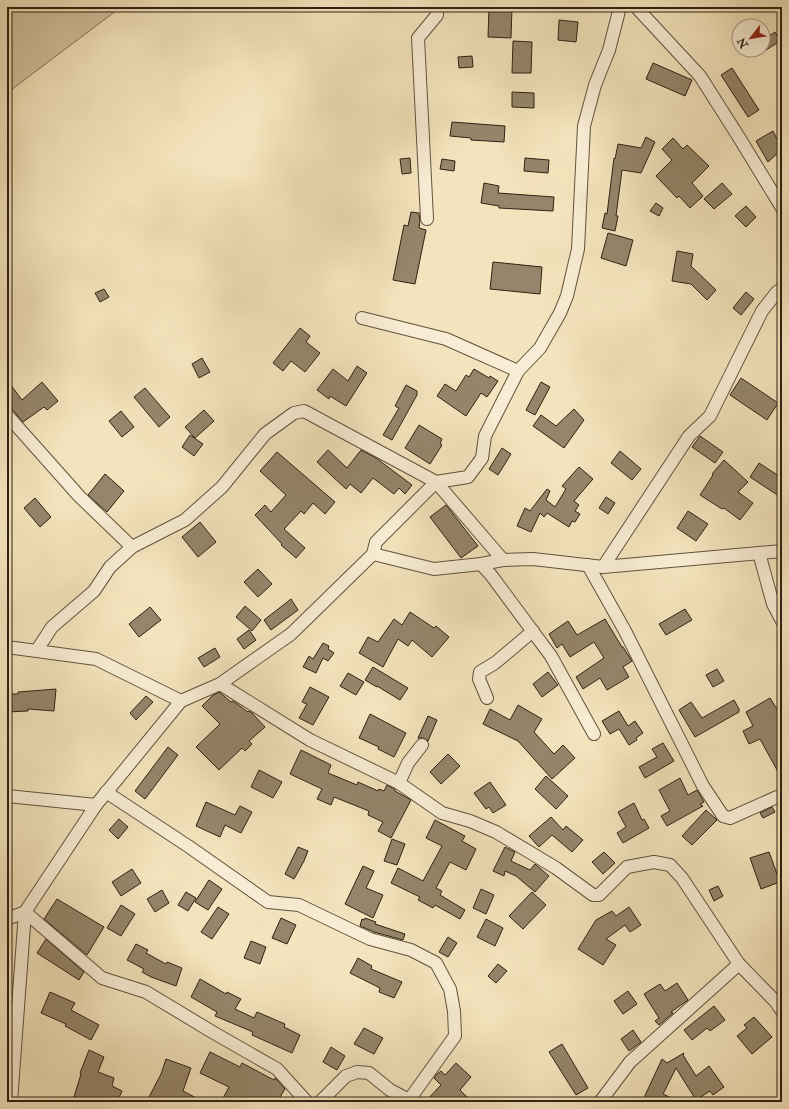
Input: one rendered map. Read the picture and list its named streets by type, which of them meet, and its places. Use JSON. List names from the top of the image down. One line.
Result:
{"north":"bottom left"}
